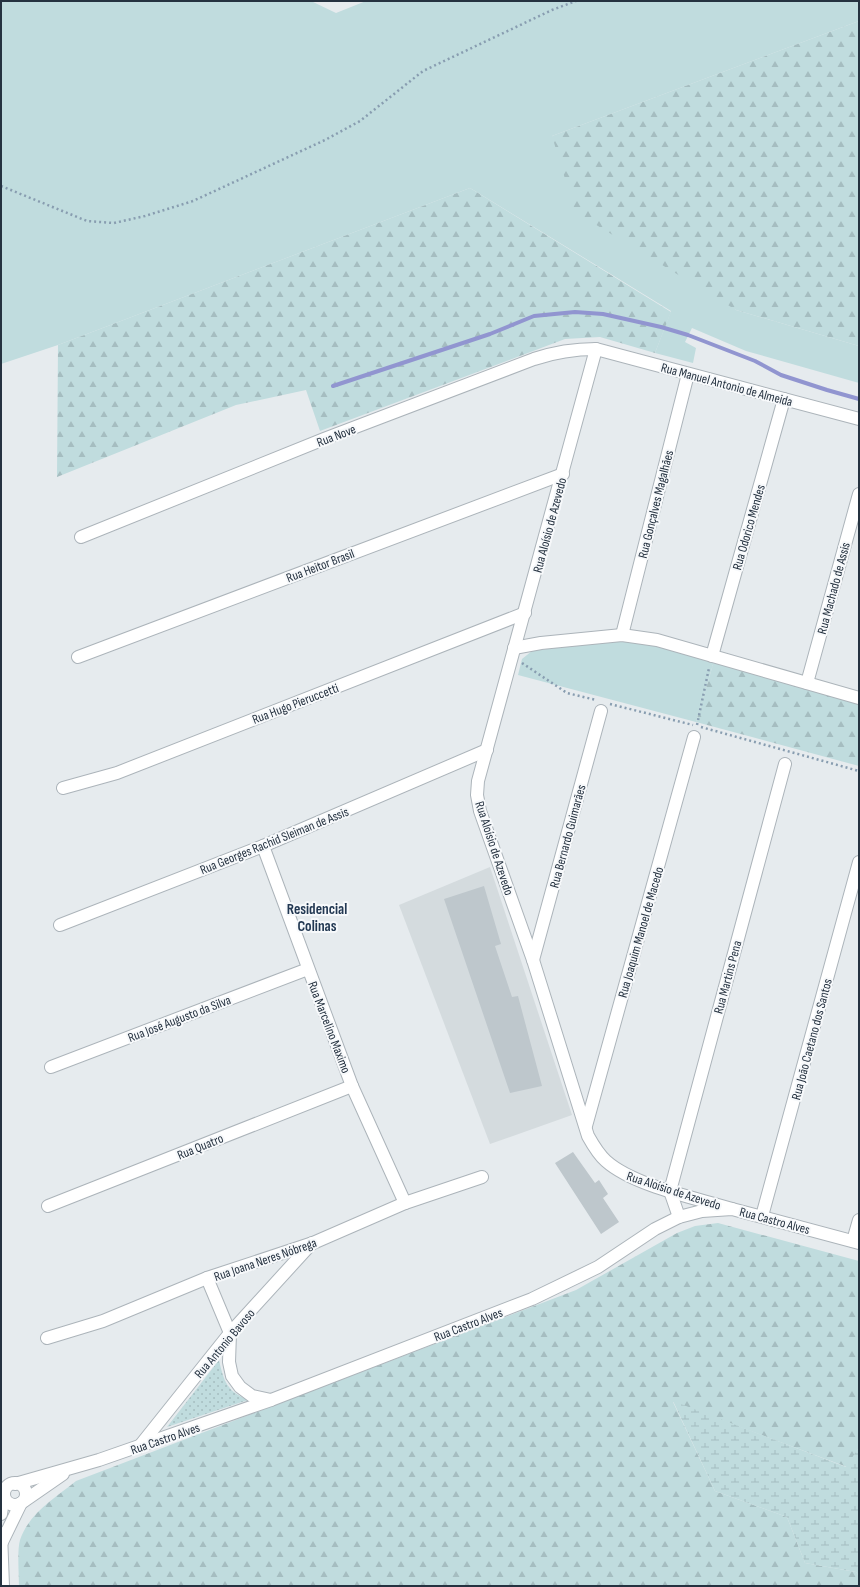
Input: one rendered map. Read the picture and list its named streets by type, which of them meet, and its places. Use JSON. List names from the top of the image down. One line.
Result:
{"streets":{"street":["Rua Manuel Antonio de Almeida","Rua Nove","Rua Gonçalves Magalhães","Rua Aloísio de Azevedo","Rua Odorico Mendes","Rua Heitor Brasil","Rua Machado de Assis","Rua Hugo Pieruccetti","Rua Bernardo Guimarães","Rua Georges Rachid Sleiman de Assis","Rua Joaquim Manoel de Macedo","Rua Martins Pena","Rua José Augusto da Silva","Rua Marcelino Maximo","Rua João Caetano dos Santos","Rua Quatro","Rua Castro Alves","Rua Joana Neres Nóbrega","Rua Antonio Bavoso"]},"crossings":[["Rua Manuel Antonio de Almeida","Rua Nove"],["Rua Manuel Antonio de Almeida","Rua Gonçalves Magalhães"],["Rua Manuel Antonio de Almeida","Rua Aloísio de Azevedo"],["Rua Manuel Antonio de Almeida","Rua Odorico Mendes"],["Rua Nove","Rua Aloísio de Azevedo"],["Rua Aloísio de Azevedo","Rua Heitor Brasil"],["Rua Aloísio de Azevedo","Rua Hugo Pieruccetti"],["Rua Aloísio de Azevedo","Rua Bernardo Guimarães"],["Rua Aloísio de Azevedo","Rua Georges Rachid Sleiman de Assis"],["Rua Aloísio de Azevedo","Rua Joaquim Manoel de Macedo"],["Rua Aloísio de Azevedo","Rua Martins Pena"],["Rua Aloísio de Azevedo","Rua Castro Alves"],["Rua Georges Rachid Sleiman de Assis","Rua Marcelino Maximo"],["Rua José Augusto da Silva","Rua Marcelino Maximo"],["Rua Marcelino Maximo","Rua Quatro"],["Rua Marcelino Maximo","Rua Joana Neres Nóbrega"],["Rua João Caetano dos Santos","Rua Castro Alves"],["Rua Castro Alves","Rua Antonio Bavoso"],["Rua Joana Neres Nóbrega","Rua Antonio Bavoso"]],"districts":["Residencial Colinas"]}
